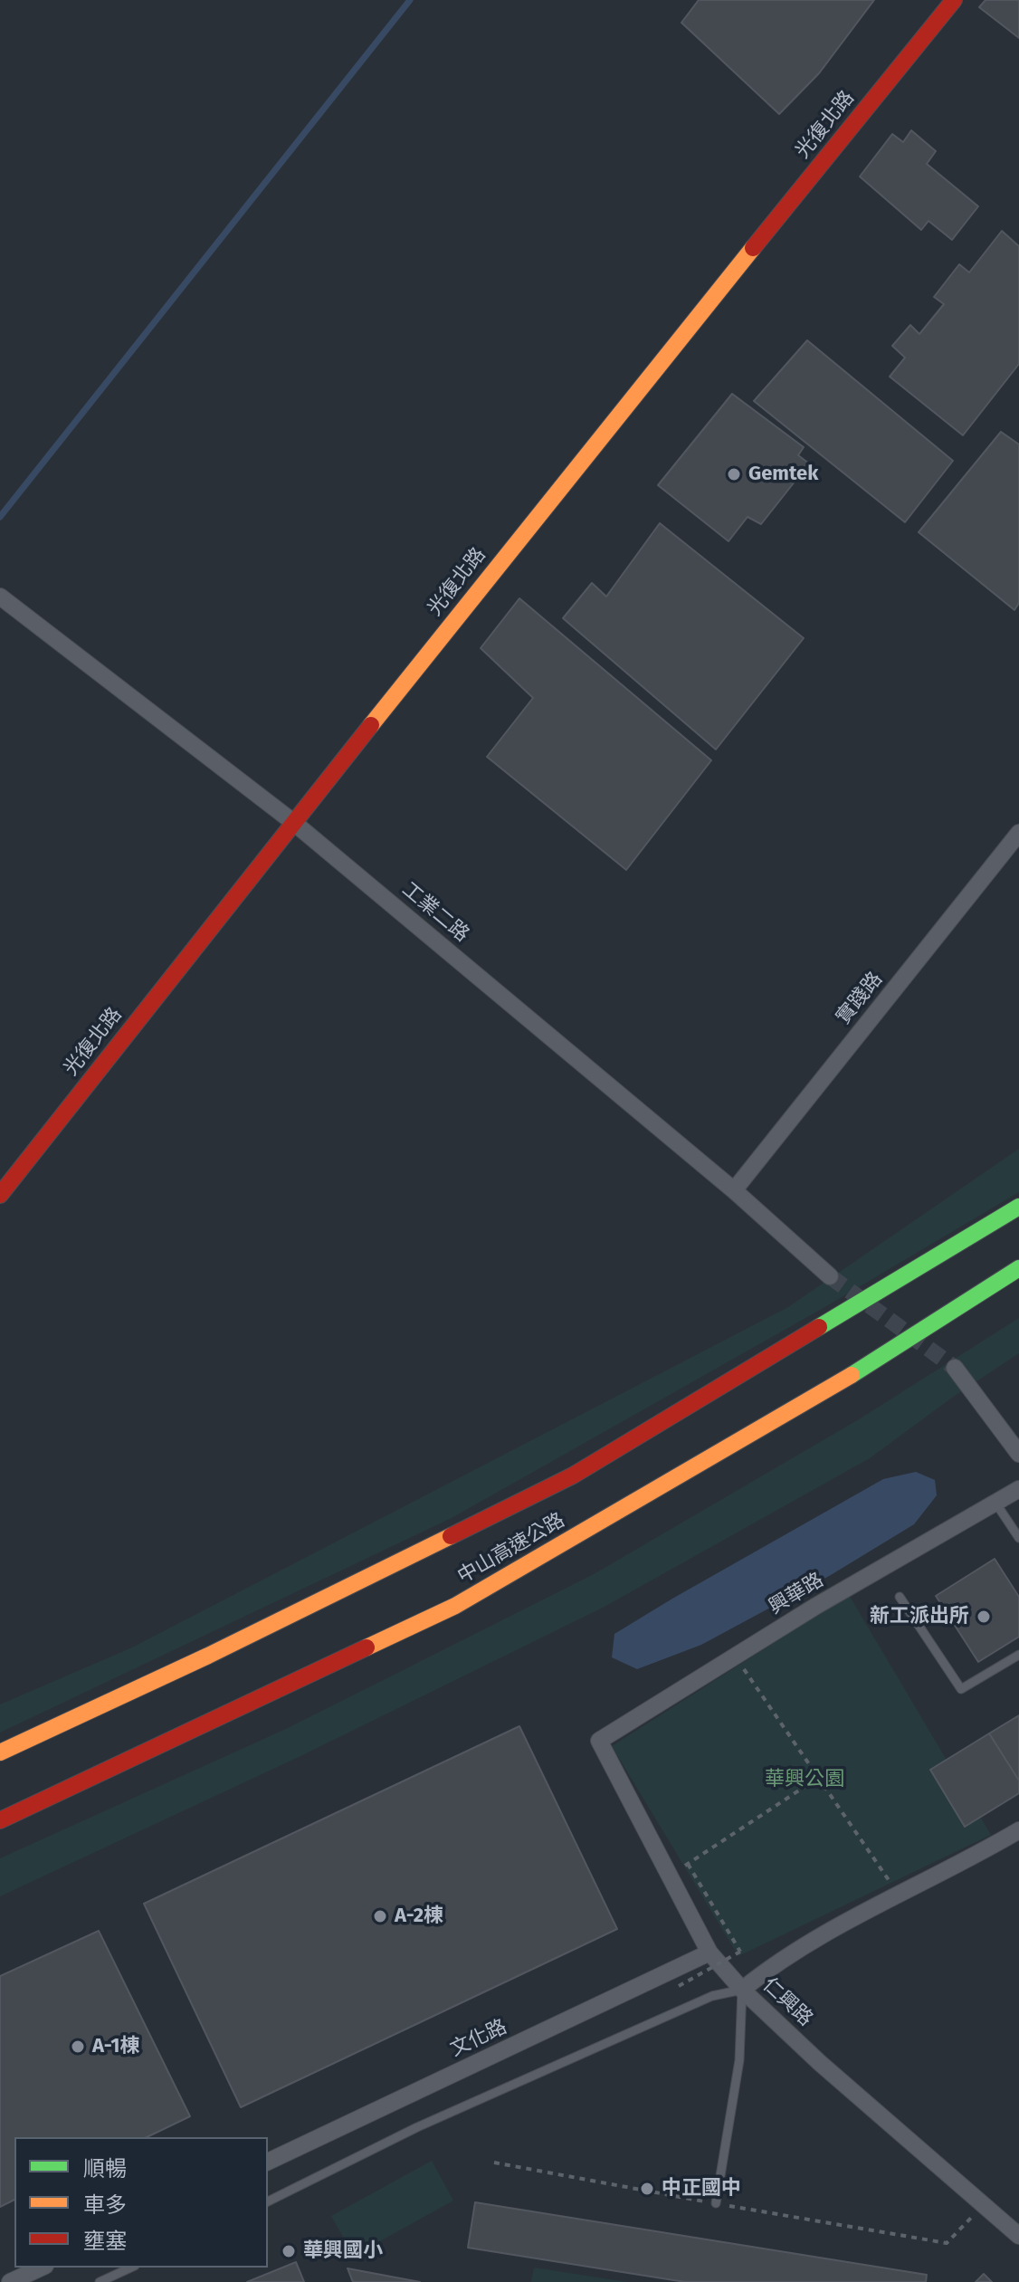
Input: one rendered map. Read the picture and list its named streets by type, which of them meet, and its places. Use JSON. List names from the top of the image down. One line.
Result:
{"streets":{"main road":["光復北路","中山高速公路"],"street":["工業二路","實踐路","興華路","仁興路","文化路"]},"crossings":[["光復北路","工業二路"],["工業二路","實踐路"],["興華路","仁興路"],["仁興路","文化路"]],"parks":["華興公園"],"places":["Gemtek","新工派出所","A-2棟","A-1棟","中正國中","華興國小"],"legend":["順暢","車多","壅塞"]}
